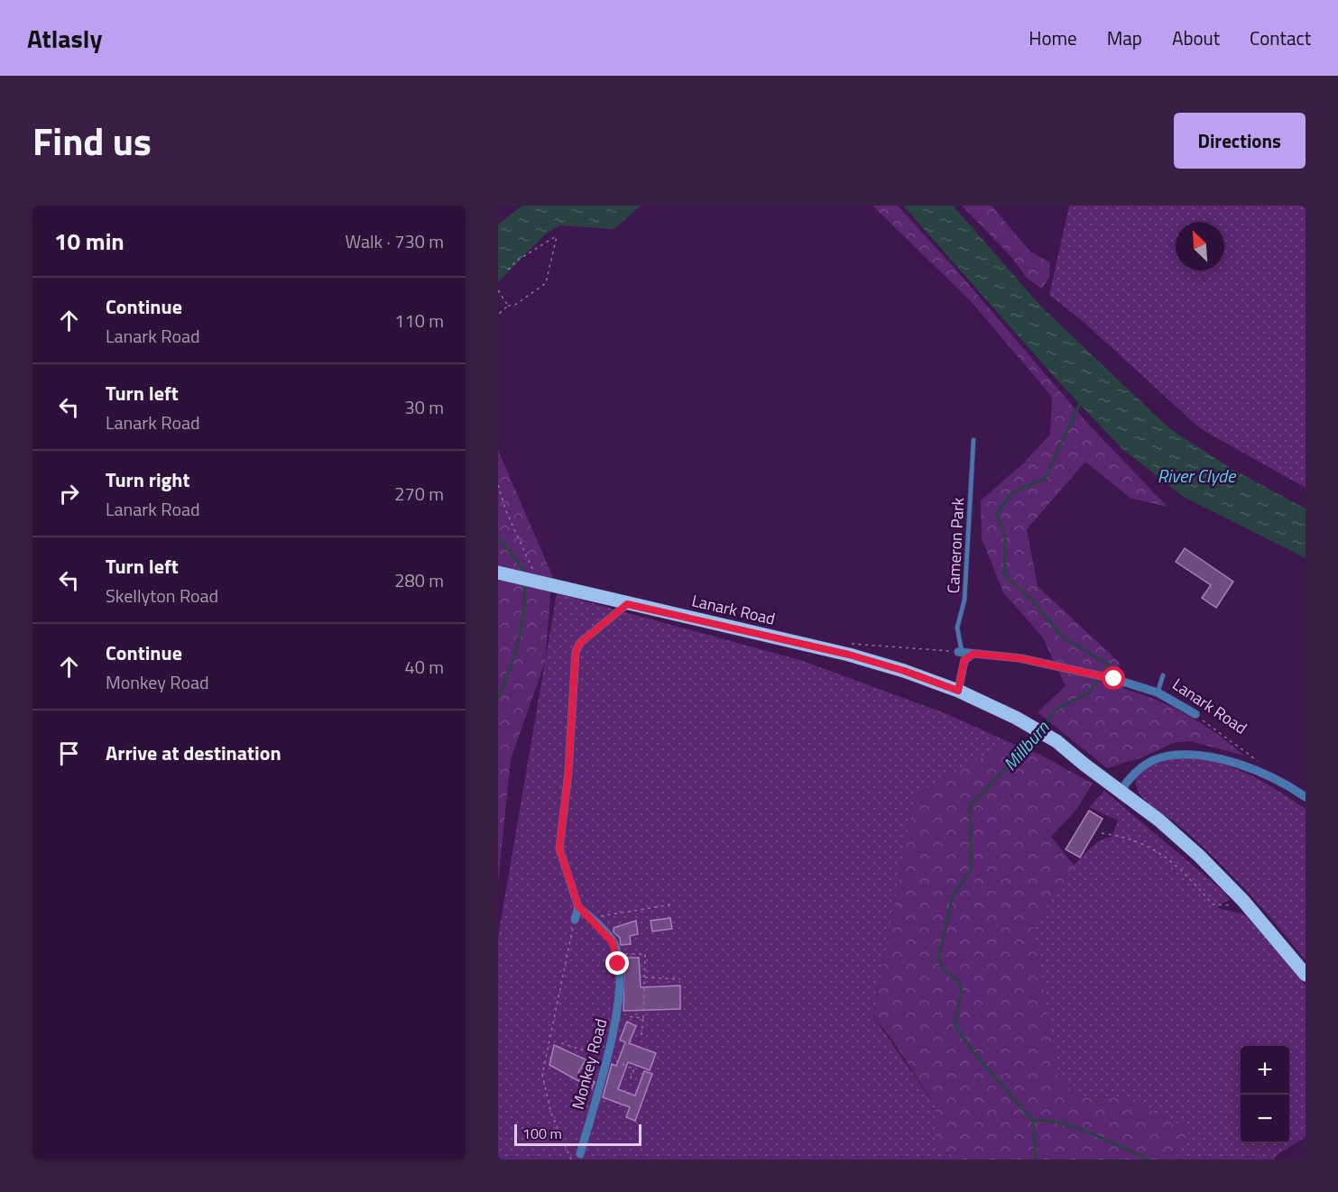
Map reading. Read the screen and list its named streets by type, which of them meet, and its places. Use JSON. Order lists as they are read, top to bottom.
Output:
{
  "streets": {
    "main road": ["Lanark Road"],
    "street": ["Monkey Road"],
    "lane": ["Cameron Park"]
  },
  "crossings": [
    ["Cameron Park", "Lanark Road"]
  ],
  "water": ["River Clyde", "Millburn"],
  "scale_bar": "100 m",
  "north": "top left",
  "page": {
    "header": "Atlasly",
    "nav": [
      "Home",
      "Map",
      "About",
      "Contact"
    ],
    "title": "Find us",
    "buttons": "Directions",
    "heading": ["10 min", "Walk · 730 m"],
    "list": [
      ["Continue", "Lanark Road", "110 m"],
      ["Turn left", "Lanark Road", "30 m"],
      ["Turn right", "Lanark Road", "270 m"],
      ["Turn left", "Skellyton Road", "280 m"],
      ["Continue", "Monkey Road", "40 m"],
      "Arrive at destination"
    ],
    "map_buttons": ["+", "−"],
    "scale": "100 m"
  }
}
